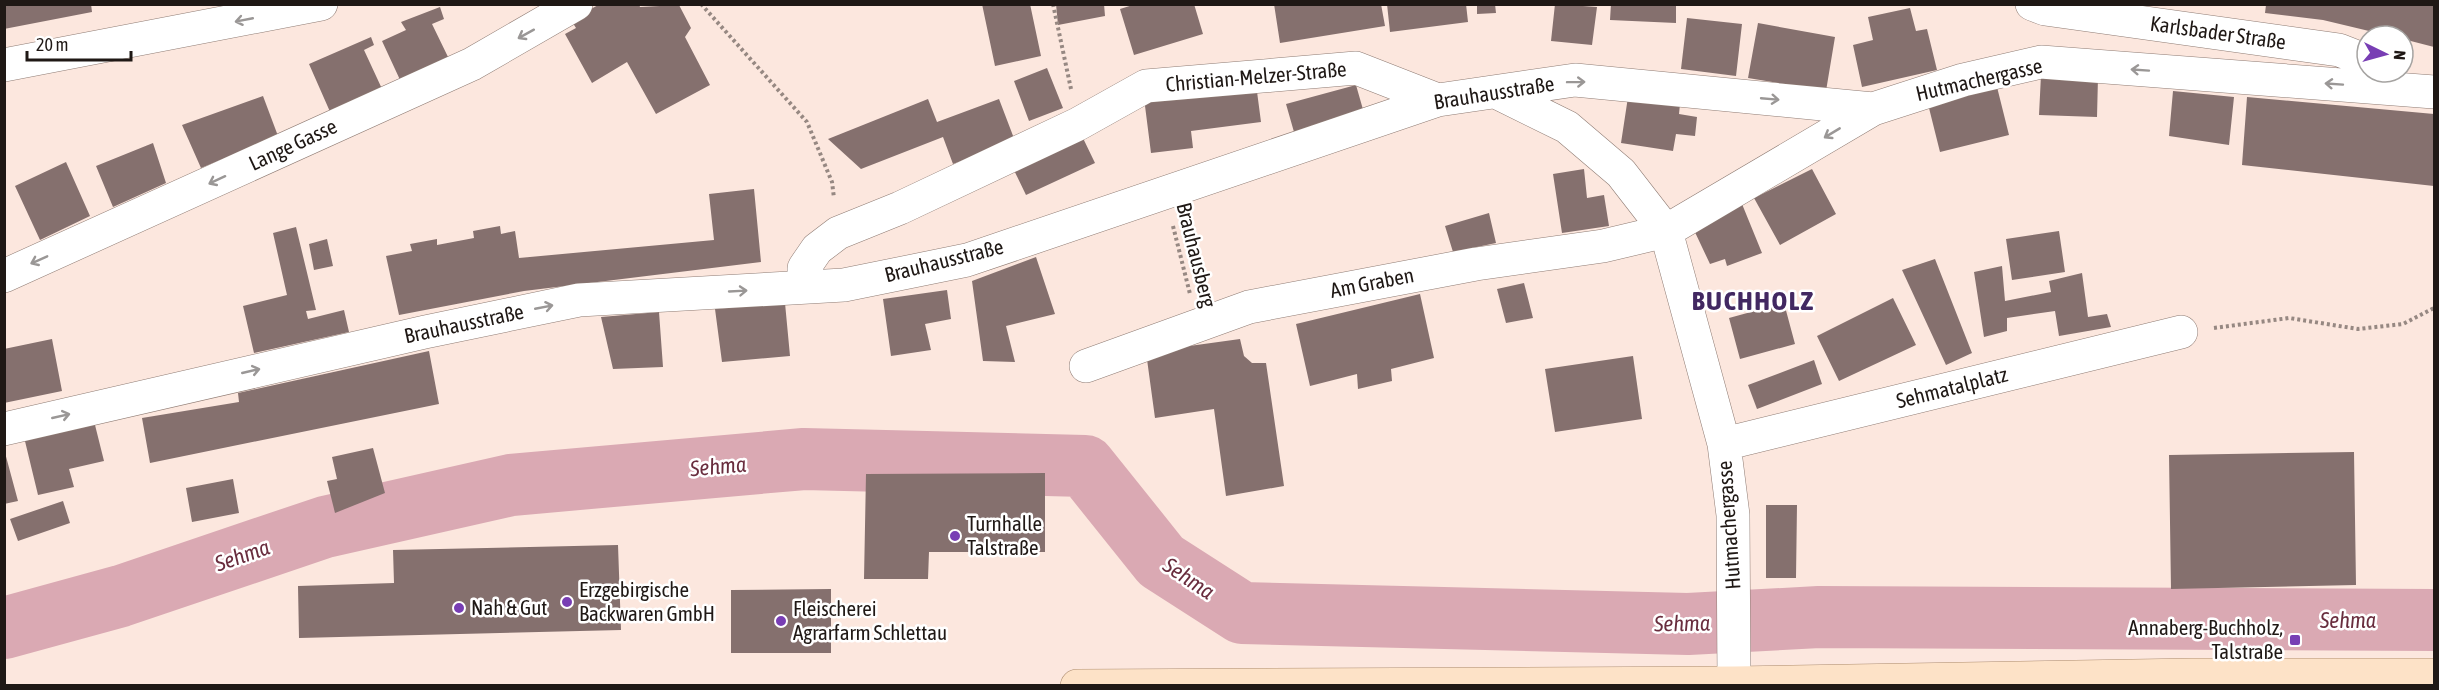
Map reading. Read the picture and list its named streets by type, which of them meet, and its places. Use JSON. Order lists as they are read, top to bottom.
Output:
{
  "streets": {
    "street": [
      "Karlsbader Straße",
      "Christian-Melzer-Straße",
      "Hutmachergasse",
      "Brauhausstraße",
      "Lange Gasse",
      "Am Graben",
      "Sehmatalplatz"
    ],
    "path": ["Brauhausberg"]
  },
  "crossings": [
    ["Christian-Melzer-Straße", "Brauhausstraße"],
    ["Hutmachergasse", "Brauhausstraße"],
    ["Hutmachergasse", "Am Graben"],
    ["Hutmachergasse", "Sehmatalplatz"],
    ["Brauhausstraße", "Brauhausberg"],
    ["Brauhausberg", "Am Graben"]
  ],
  "one_way": ["Hutmachergasse", "Brauhausstraße"],
  "districts": ["BUCHHOLZ"],
  "water": ["Sehma"],
  "places": {
    "other": [
      "Turnhalle Talstraße",
      "Erzgebirgische Backwaren GmbH",
      "Nah & Gut",
      "Fleischerei Agrarfarm Schlettau"
    ],
    "transit": ["Annaberg-Buchholz, Talstraße"]
  },
  "scale_bar": "20 m",
  "north": "right"
}
